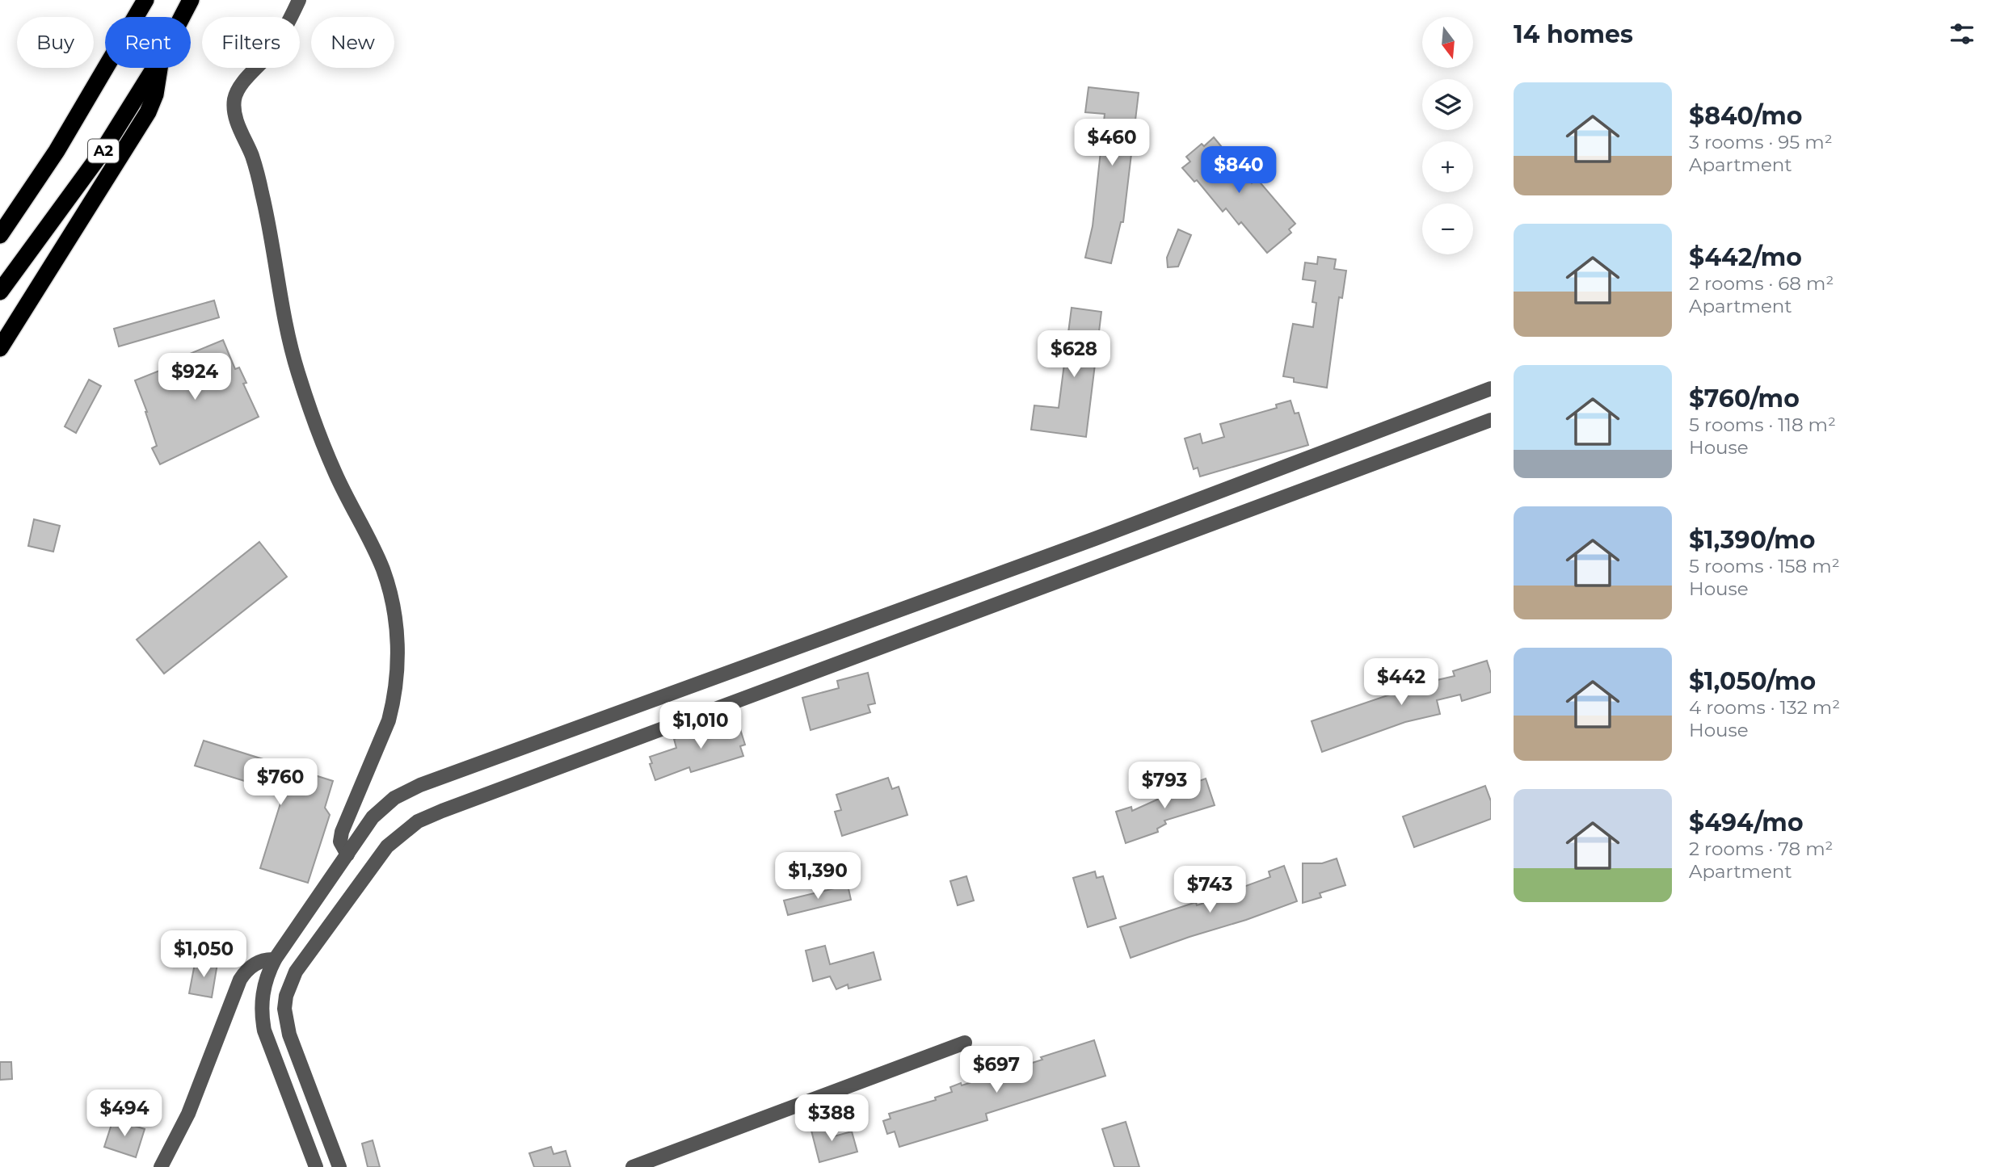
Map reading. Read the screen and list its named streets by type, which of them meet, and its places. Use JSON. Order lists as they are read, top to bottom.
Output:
{
  "streets": {
    "highway": ["A2"]
  },
  "north": "bottom",
  "page": {
    "heading": "14 homes",
    "map_buttons": ["+", "−"],
    "chip": [
      "Buy",
      "Rent",
      "Filters",
      "New"
    ],
    "list": [
      {
        "name": "$840/mo",
        "note": "3 rooms · 95 m² · Apartment"
      },
      {
        "name": "$442/mo",
        "note": "2 rooms · 68 m² · Apartment"
      },
      {
        "name": "$760/mo",
        "note": "5 rooms · 118 m² · House"
      },
      {
        "name": "$1,390/mo",
        "note": "5 rooms · 158 m² · House"
      },
      {
        "name": "$1,050/mo",
        "note": "4 rooms · 132 m² · House"
      },
      {
        "name": "$494/mo",
        "note": "2 rooms · 78 m² · Apartment"
      }
    ],
    "price": [
      "$460",
      "$840",
      "$628",
      "$924",
      "$442",
      "$1,010",
      "$760",
      "$793",
      "$1,390",
      "$743",
      "$1,050",
      "$697",
      "$494",
      "$388"
    ]
  }
}
